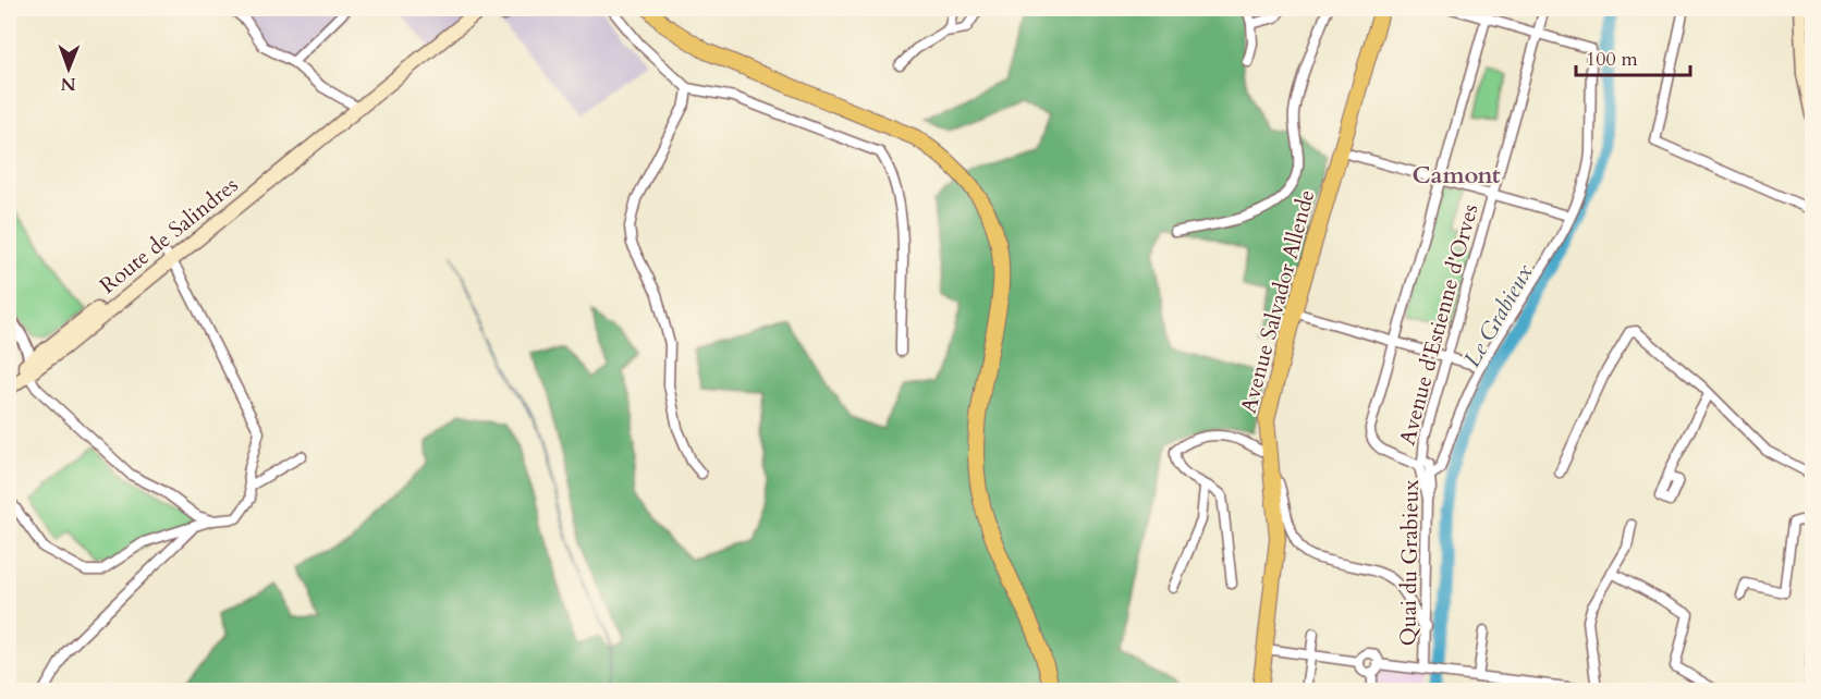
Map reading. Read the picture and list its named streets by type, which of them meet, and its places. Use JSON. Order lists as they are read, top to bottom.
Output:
{
  "streets": {
    "main road": ["Route de Salindres", "Avenue Salvador Allende"],
    "street": ["Avenue d'Estienne d'Orves", "Quai du Grabieux"]
  },
  "crossings": [
    ["Avenue d'Estienne d'Orves", "Quai du Grabieux"]
  ],
  "districts": ["Camont"],
  "water": ["Le Grabieux"],
  "scale_bar": "100 m",
  "north": "bottom"
}
